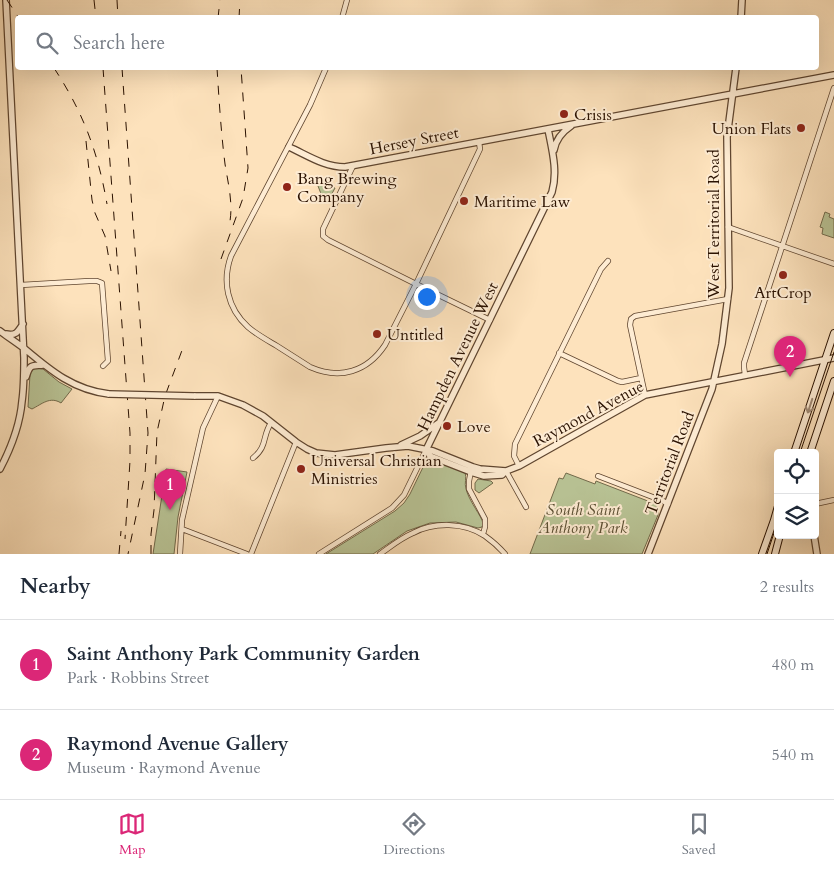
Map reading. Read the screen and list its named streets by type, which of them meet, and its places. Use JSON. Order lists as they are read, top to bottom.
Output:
{
  "streets": {
    "street": [
      "Hersey Street",
      "West Territorial Road",
      "Hampden Avenue West",
      "Raymond Avenue",
      "Territorial Road"
    ]
  },
  "crossings": [
    ["Hersey Street", "West Territorial Road"],
    ["Hersey Street", "Hampden Avenue West"],
    ["West Territorial Road", "Raymond Avenue"],
    ["West Territorial Road", "Territorial Road"],
    ["Hampden Avenue West", "Raymond Avenue"],
    ["Raymond Avenue", "Territorial Road"]
  ],
  "parks": ["South Saint Anthony Park"],
  "places": [
    "Crisis",
    "Union Flats",
    "Bang Brewing Company",
    "Maritime Law",
    "ArtCrop",
    "Untitled",
    "Love",
    "Universal Christian Ministries"
  ],
  "page": {
    "search": "Search here",
    "pins": ["2", "1"],
    "heading": ["Nearby", "2 results"],
    "list": [
      {
        "mark": "1",
        "name": "Saint Anthony Park Community Garden",
        "note": "Park · Robbins Street",
        "value": "480 m"
      },
      {
        "mark": "2",
        "name": "Raymond Avenue Gallery",
        "note": "Museum · Raymond Avenue",
        "value": "540 m"
      }
    ],
    "nav": ["Map", "Directions", "Saved"]
  }
}
